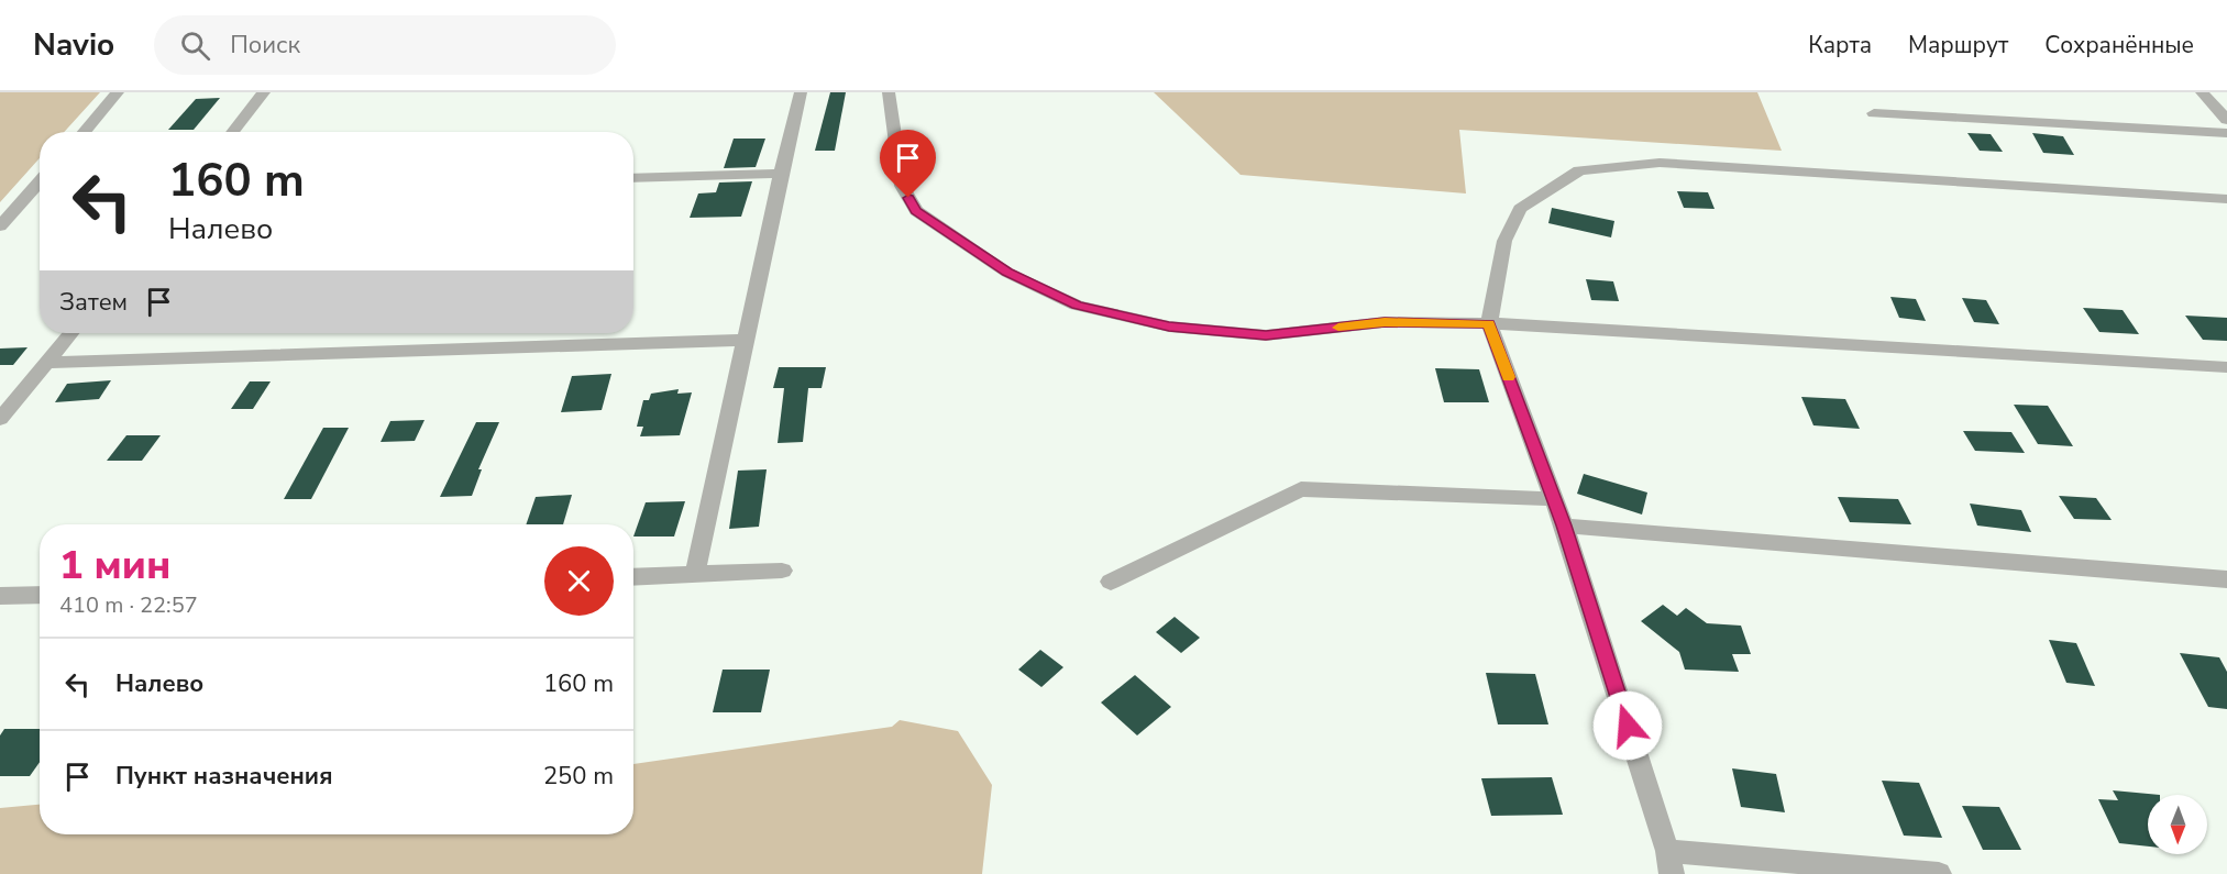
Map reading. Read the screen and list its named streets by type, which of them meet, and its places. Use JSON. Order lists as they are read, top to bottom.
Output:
{
  "north": "bottom",
  "page": {
    "header": "Navio",
    "search": "Поиск",
    "nav": ["Карта", "Маршрут", "Сохранённые"],
    "turn": ["160 m", "Налево"],
    "then": "Затем",
    "heading": ["1 мин", "410 m · 22:57"],
    "list": [
      {
        "name": "Налево",
        "value": "160 m"
      },
      {
        "name": "Пункт назначения",
        "value": "250 m"
      }
    ]
  }
}
